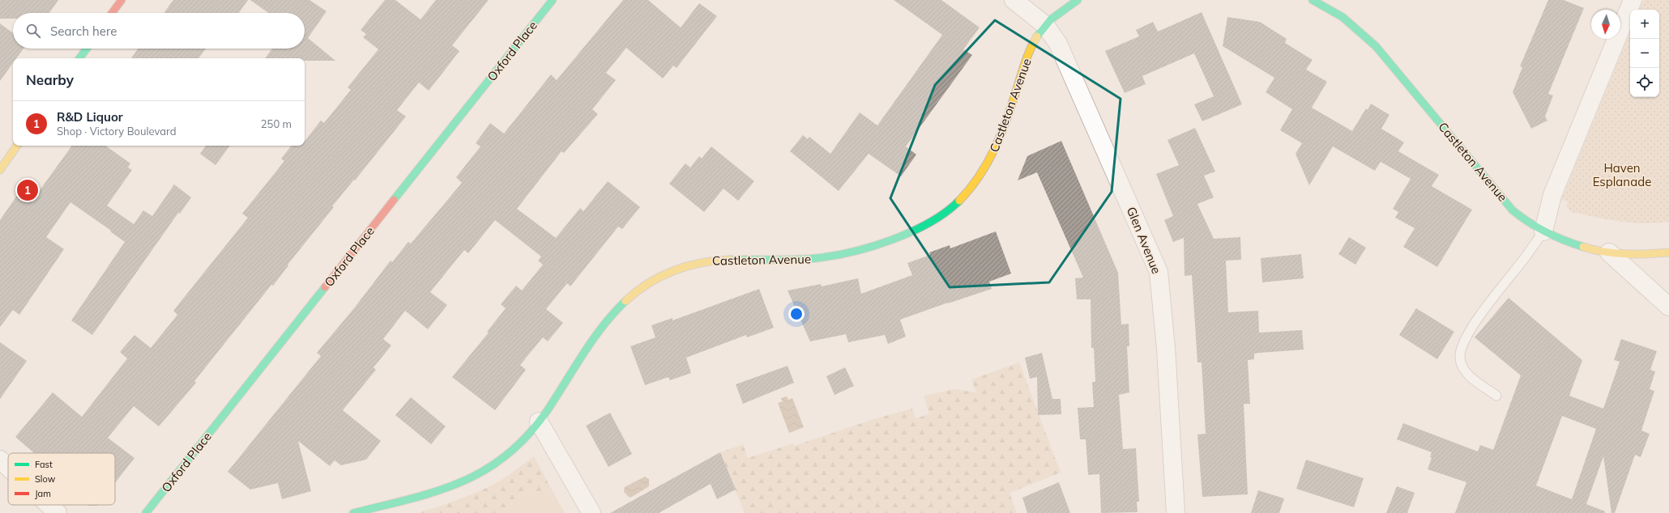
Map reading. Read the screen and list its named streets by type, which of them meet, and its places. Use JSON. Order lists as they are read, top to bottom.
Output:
{
  "streets": {
    "street": ["Oxford Place", "Castleton Avenue", "Glen Avenue"]
  },
  "crossings": [
    ["Castleton Avenue", "Glen Avenue"]
  ],
  "parks": ["Haven Esplanade"],
  "legend": ["Fast", "Slow", "Jam"],
  "north": "bottom",
  "page": {
    "map_buttons": ["+", "−"],
    "search": "Search here",
    "heading": "Nearby",
    "list": [
      {
        "mark": "1",
        "name": "R&D Liquor",
        "note": "Shop · Victory Boulevard",
        "value": "250 m"
      }
    ],
    "pins": "1"
  }
}
